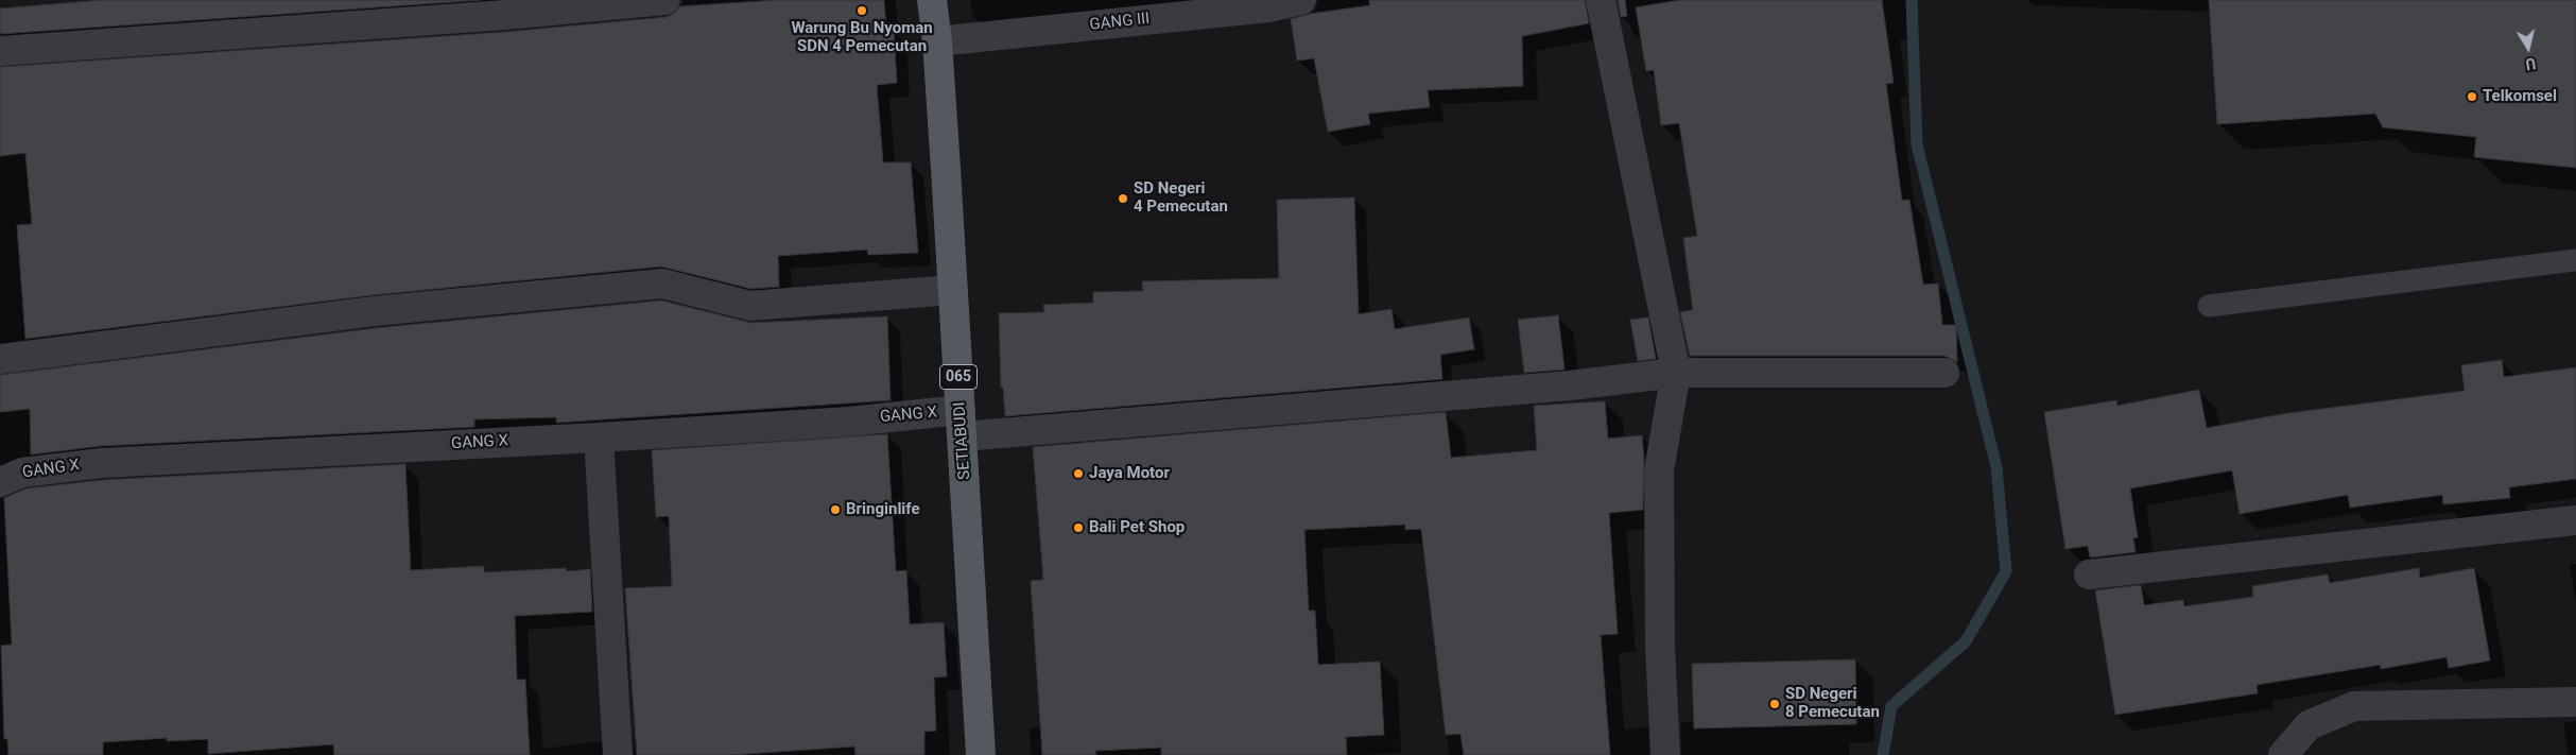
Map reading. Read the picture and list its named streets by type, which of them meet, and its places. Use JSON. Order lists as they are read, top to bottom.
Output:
{
  "streets": {
    "main road": ["065", "SETIABUDI"],
    "street": ["GANG III", "GANG X"]
  },
  "crossings": [
    ["GANG III", "SETIABUDI"],
    ["GANG X", "SETIABUDI"]
  ],
  "places": [
    "Warung Bu Nyoman SDN 4 Pemecutan",
    "Telkomsel",
    "SD Negeri 4 Pemecutan",
    "Jaya Motor",
    "Bringinlife",
    "Bali Pet Shop",
    "SD Negeri 8 Pemecutan"
  ],
  "north": "bottom"
}
